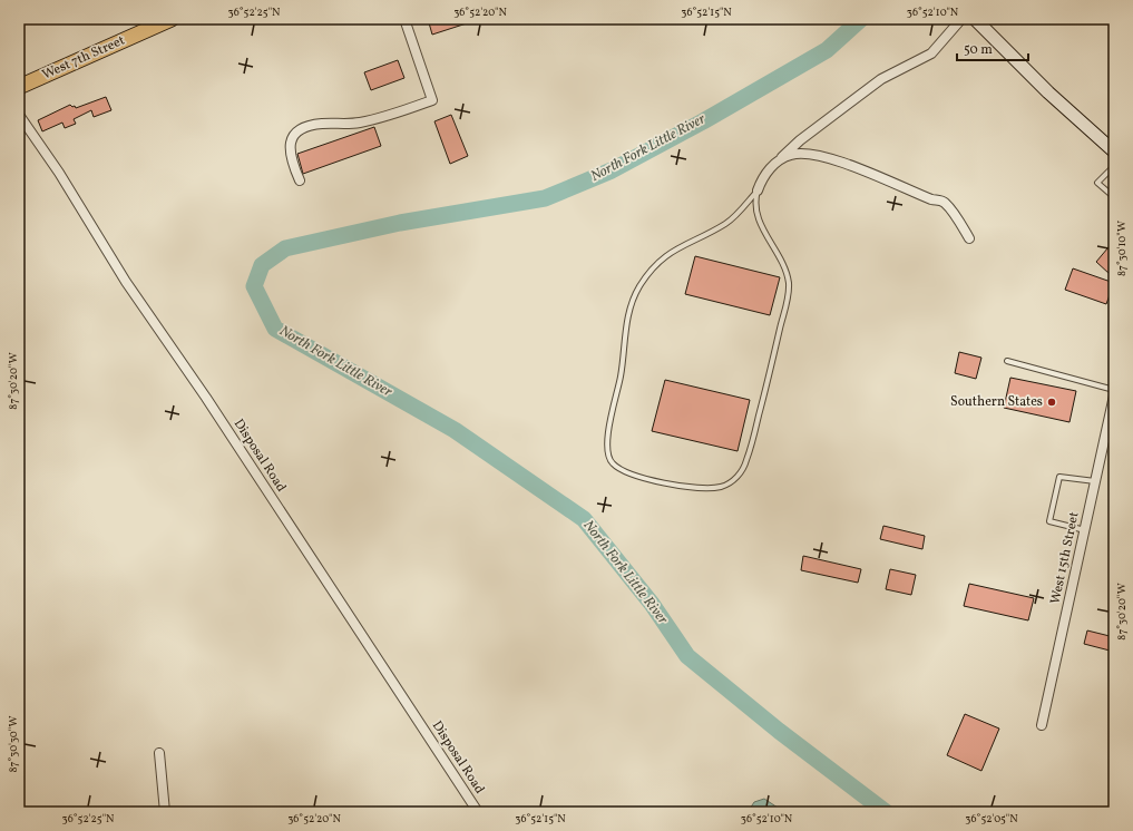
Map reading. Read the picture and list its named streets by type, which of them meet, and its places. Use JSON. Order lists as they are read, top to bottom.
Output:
{
  "streets": {
    "main road": ["West 7th Street"],
    "street": ["Disposal Road", "West 15th Street"]
  },
  "water": ["North Fork Little River"],
  "places": ["Southern States"],
  "scale_bar": "50 m",
  "coordinates": [
    "36°52'25\"N",
    "36°52'20\"N",
    "36°52'15\"N",
    "36°52'10\"N",
    "87°30'10\"W",
    "87°30'20\"W",
    "87°30'30\"W",
    "36°52'05\"N"
  ]
}
